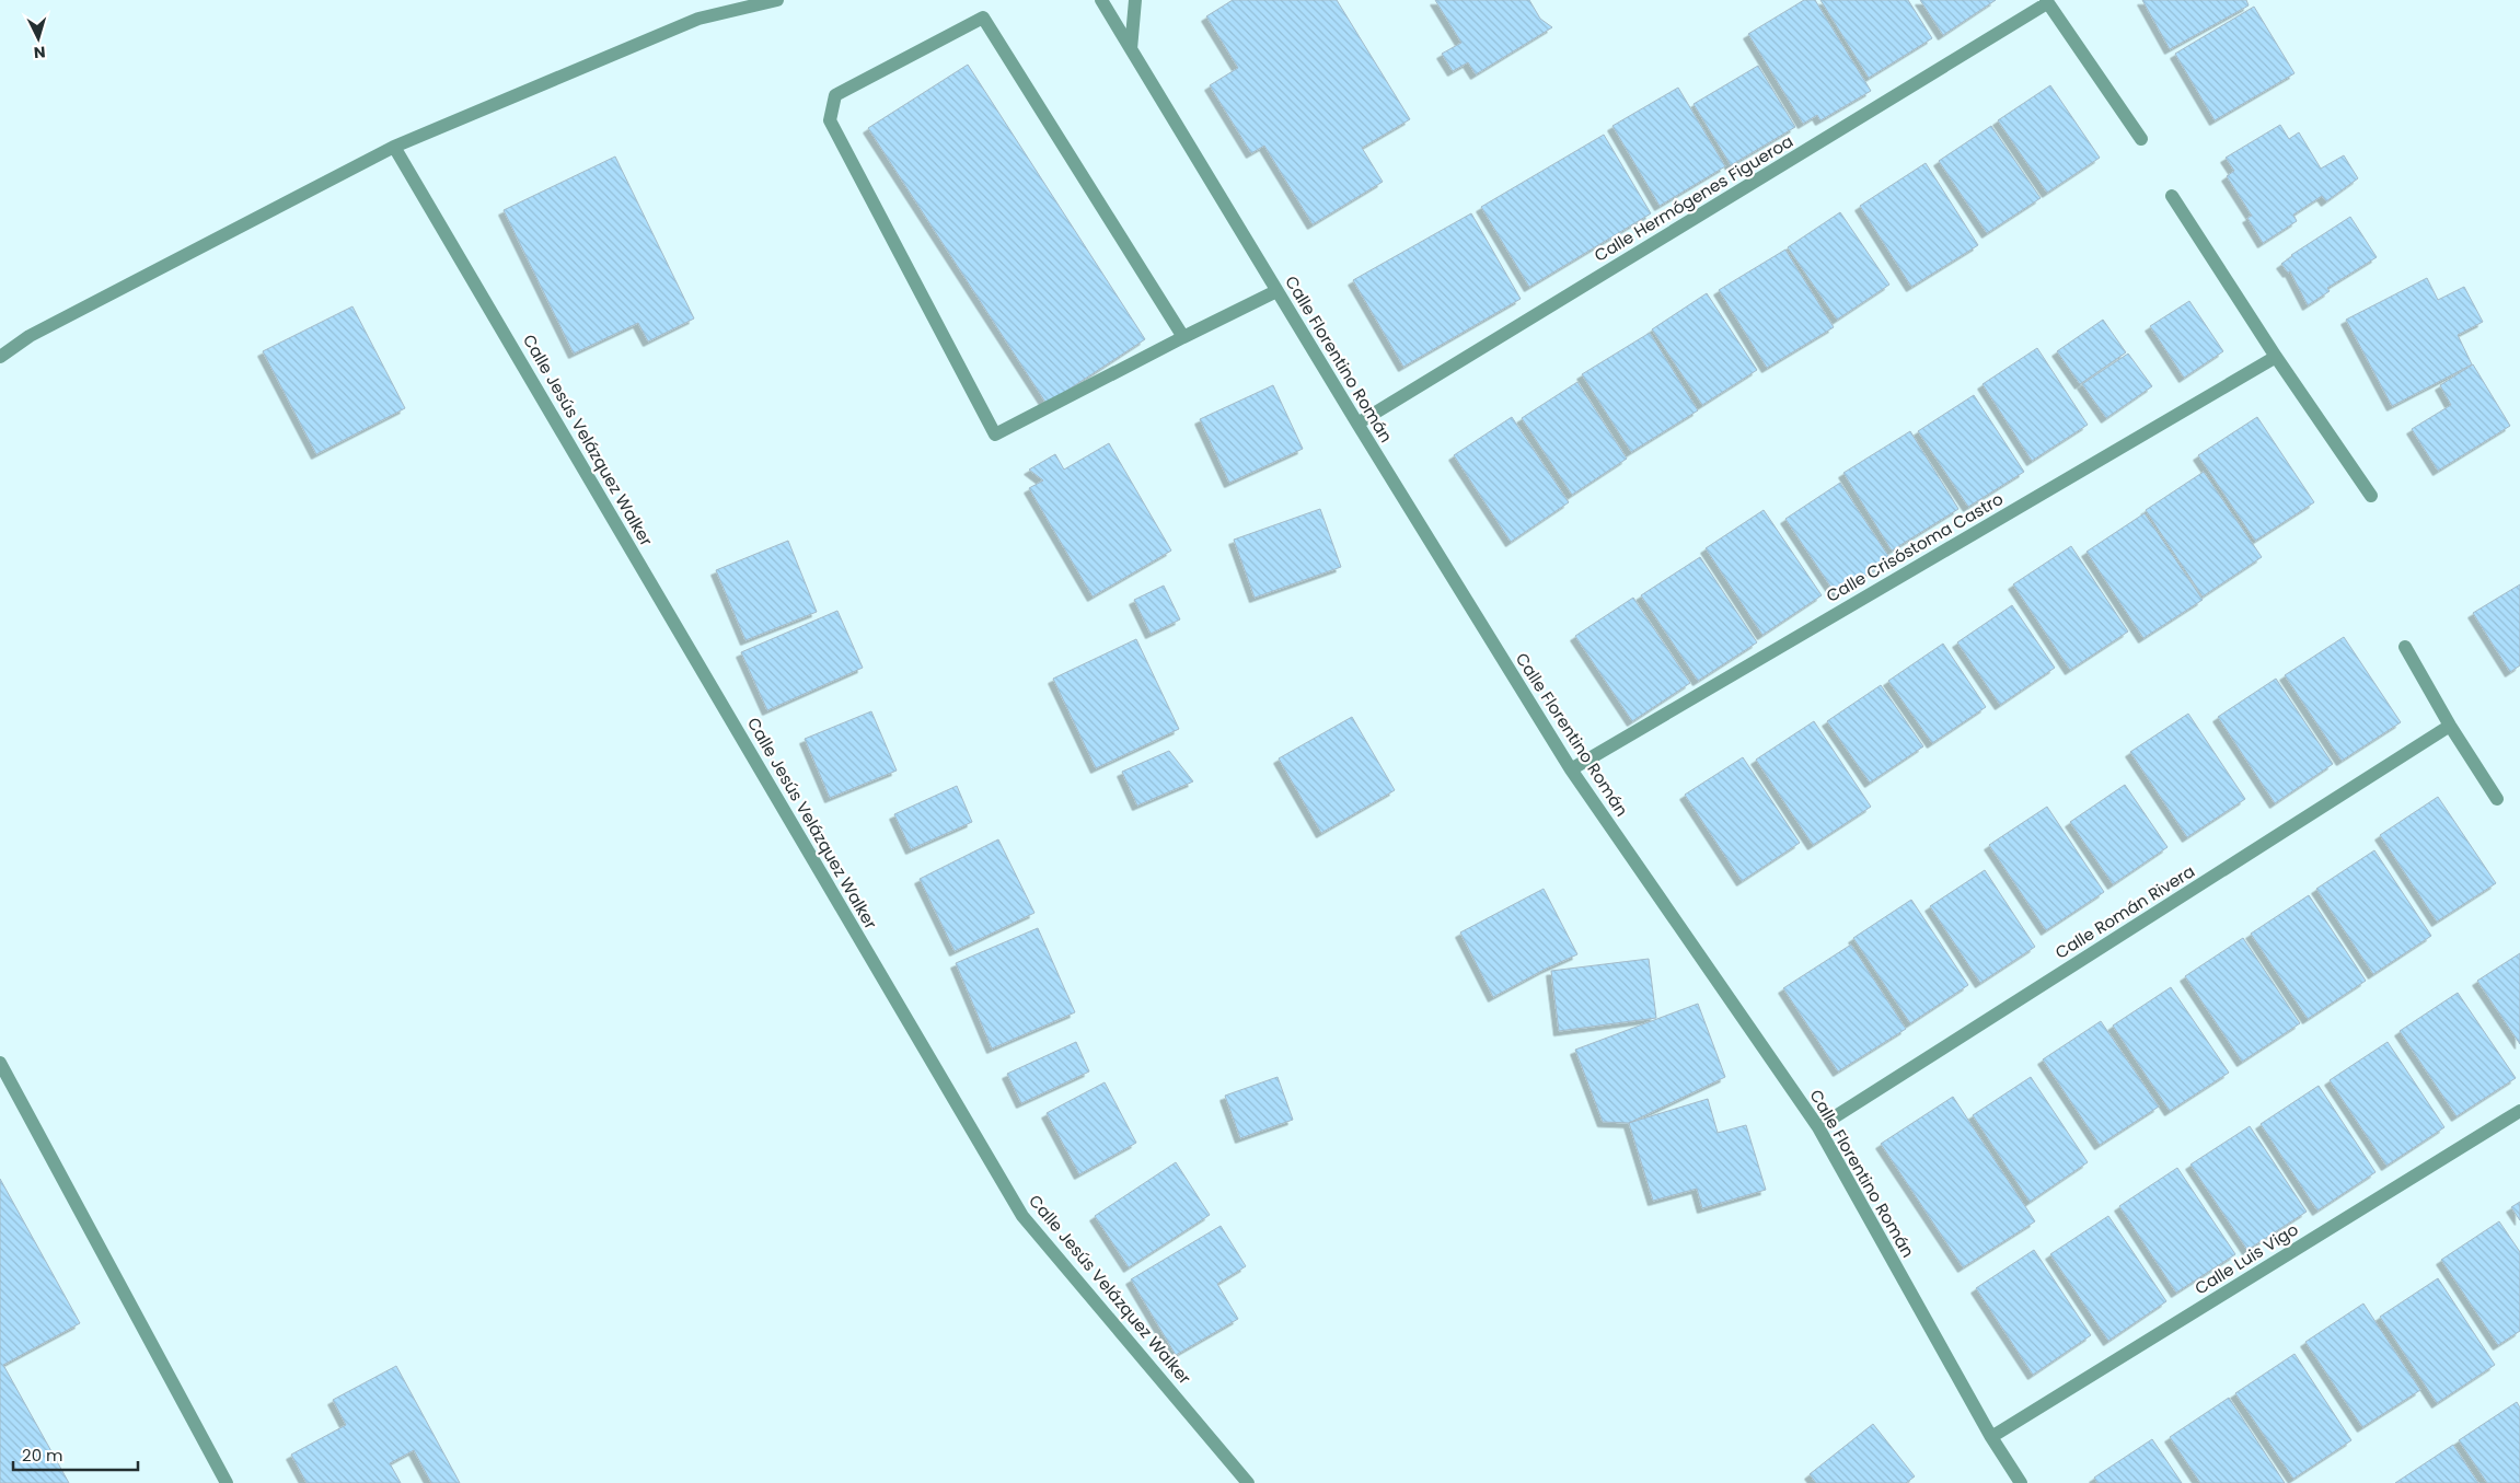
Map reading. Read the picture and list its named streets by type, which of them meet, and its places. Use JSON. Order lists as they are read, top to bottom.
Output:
{
  "streets": {
    "street": [
      "Calle Hermógenes Figueroa",
      "Calle Florentino Román",
      "Calle Jesús Velázquez Walker",
      "Calle Crisóstoma Castro",
      "Calle Román Rivera",
      "Calle Luis Vigo"
    ]
  },
  "crossings": [
    ["Calle Hermógenes Figueroa", "Calle Florentino Román"],
    ["Calle Florentino Román", "Calle Crisóstoma Castro"],
    ["Calle Florentino Román", "Calle Román Rivera"],
    ["Calle Florentino Román", "Calle Luis Vigo"]
  ],
  "scale_bar": "20 m",
  "north": "bottom"
}
